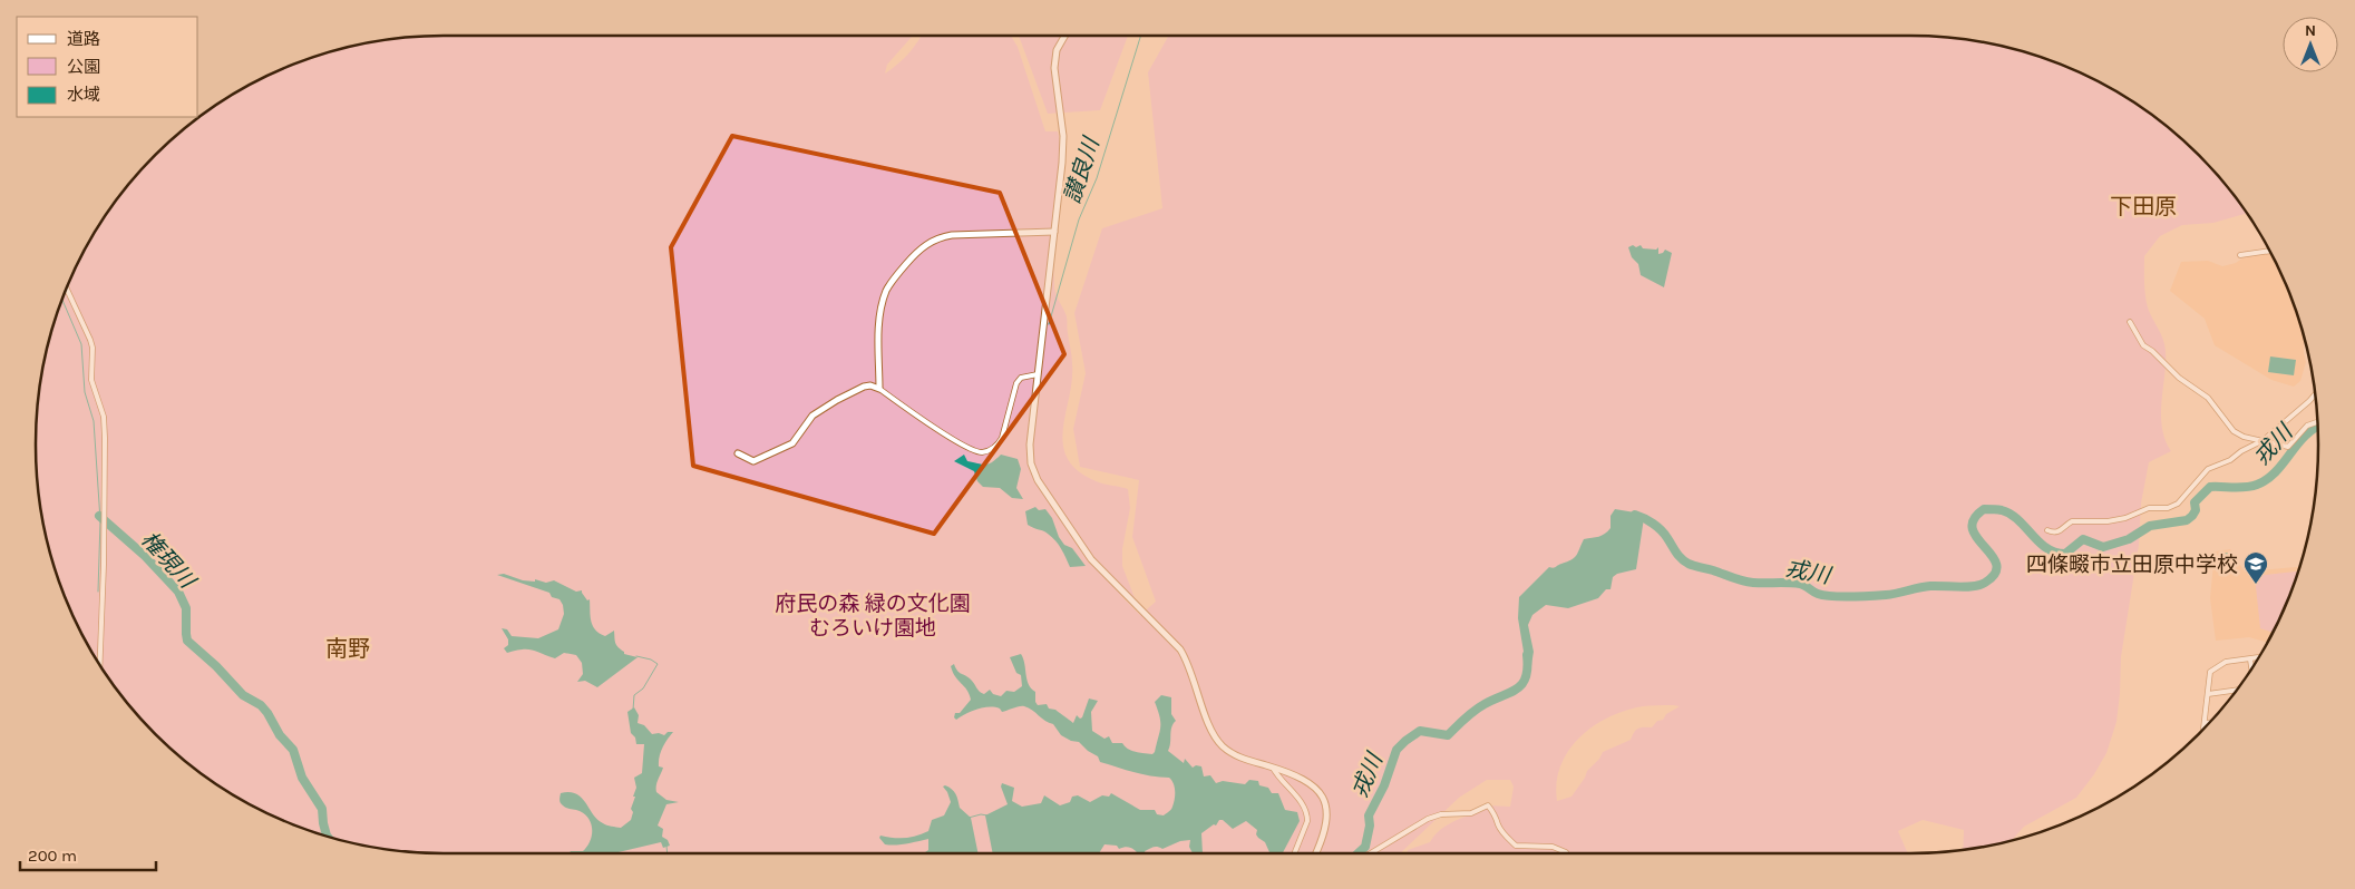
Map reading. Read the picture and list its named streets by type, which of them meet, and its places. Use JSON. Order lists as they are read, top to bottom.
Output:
{
  "districts": ["下田原", "南野"],
  "water": ["讃良川", "戎川", "権現川"],
  "parks": ["府民の森 緑の文化園 むろいけ園地"],
  "places": {
    "school or university": ["四條畷市立田原中学校"]
  },
  "legend": ["道路", "公園", "水域"],
  "scale_bar": "200 m",
  "north": "top"
}
